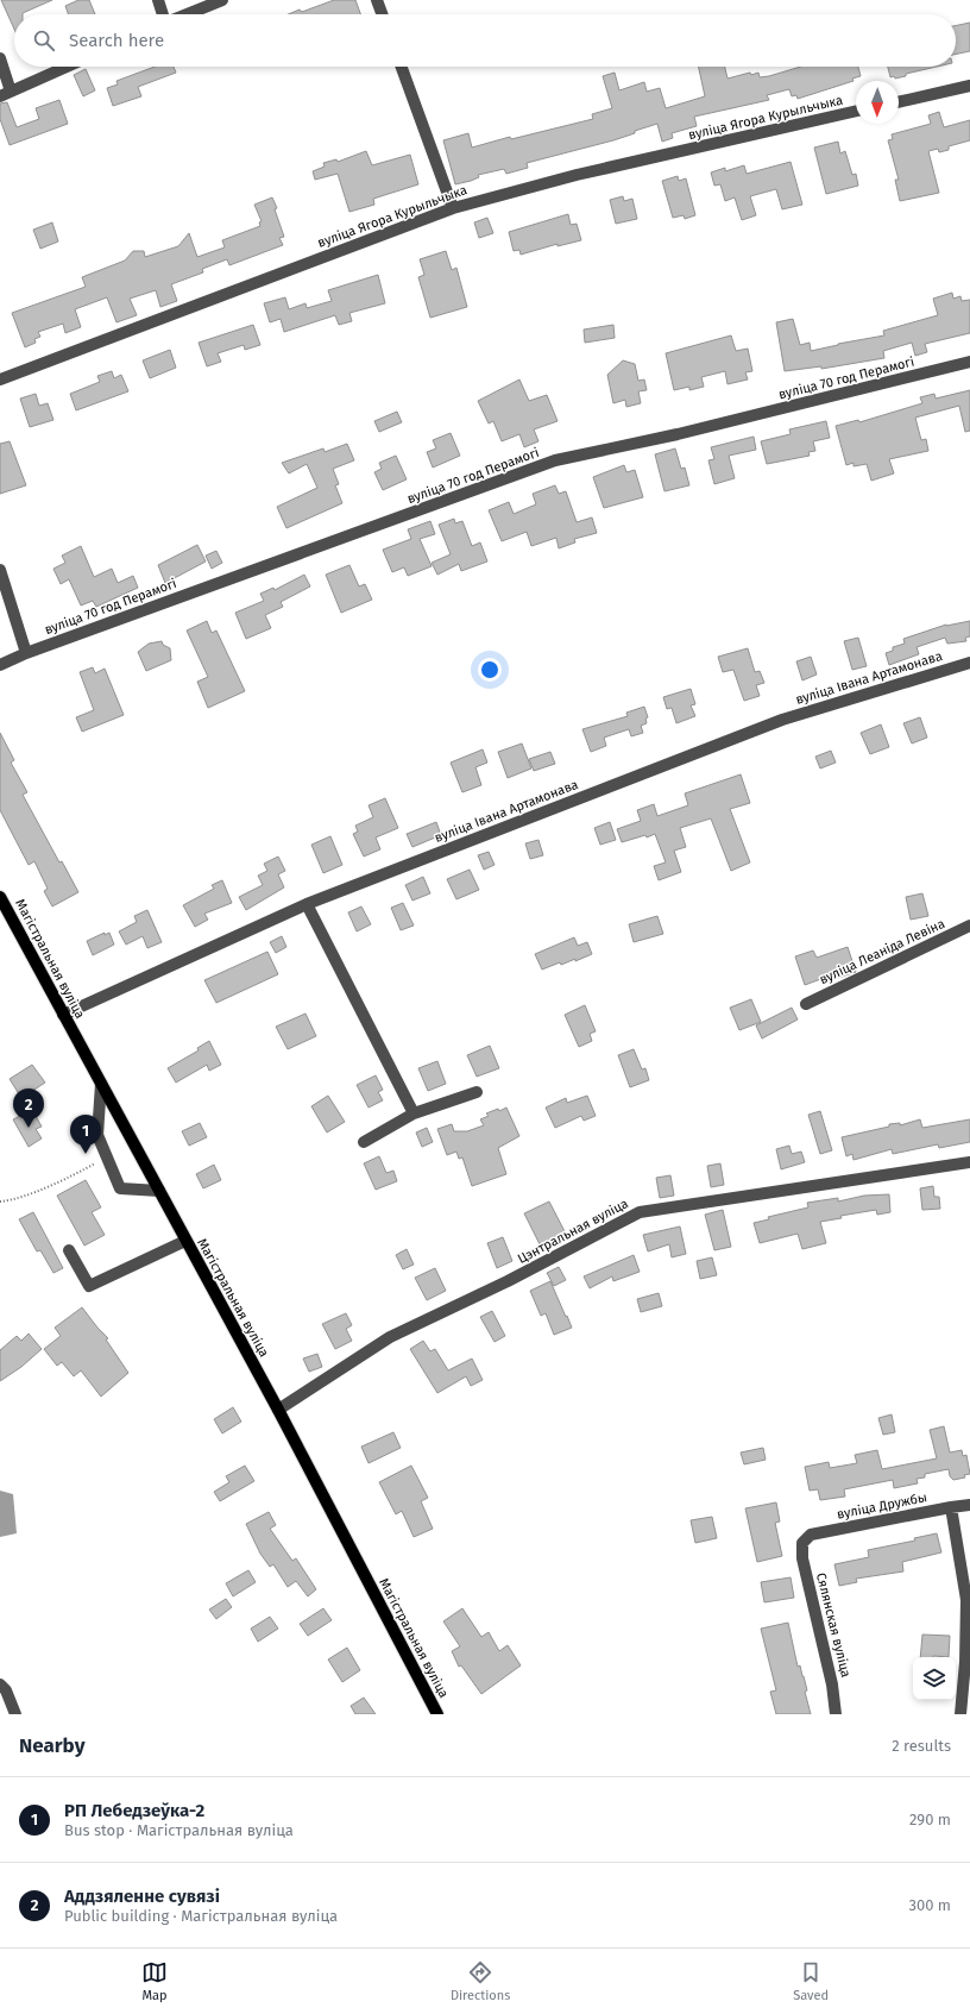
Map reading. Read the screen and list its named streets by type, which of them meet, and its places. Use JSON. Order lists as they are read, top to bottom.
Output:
{
  "streets": {
    "main road": ["Магістральная вуліца"],
    "street": [
      "вуліца Ягора Курыльчыка",
      "вуліца 70 год Перамогі",
      "вуліца Івана Артамонава",
      "вуліца Леаніда Левіна",
      "Цэнтральная вуліца",
      "вуліца Дружбы",
      "Сялянская вуліца"
    ]
  },
  "crossings": [
    ["вуліца Івана Артамонава", "Магістральная вуліца"],
    ["Магістральная вуліца", "Цэнтральная вуліца"],
    ["вуліца Дружбы", "Сялянская вуліца"]
  ],
  "north": "bottom",
  "page": {
    "search": "Search here",
    "pins": ["2", "1"],
    "heading": ["Nearby", "2 results"],
    "list": [
      {
        "mark": "1",
        "name": "РП Лебедзеўка-2",
        "note": "Bus stop · Магістральная вуліца",
        "value": "290 m"
      },
      {
        "mark": "2",
        "name": "Аддзяленне сувязі",
        "note": "Public building · Магістральная вуліца",
        "value": "300 m"
      }
    ],
    "nav": ["Map", "Directions", "Saved"]
  }
}
